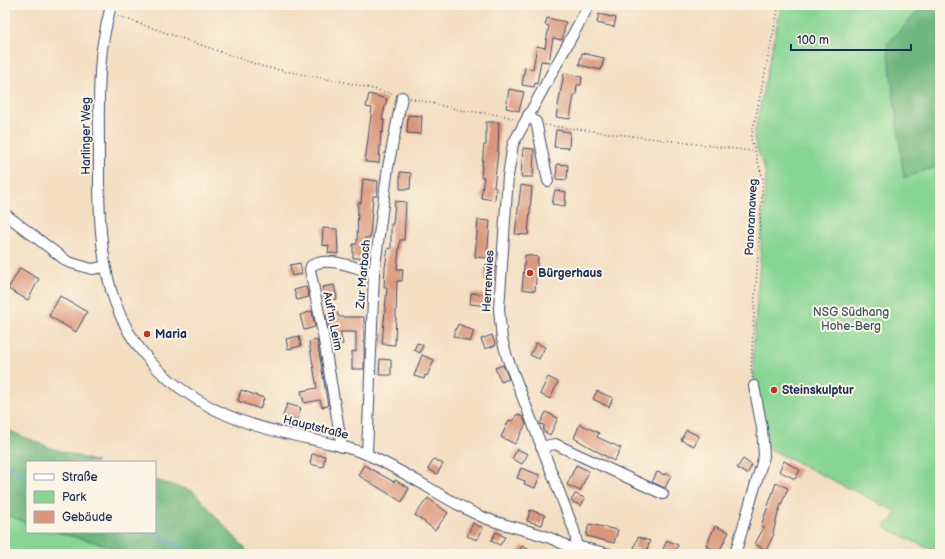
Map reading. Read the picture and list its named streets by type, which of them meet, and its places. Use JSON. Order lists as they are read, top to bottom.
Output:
{
  "streets": {
    "street": [
      "Harlinger Weg",
      "Zur Marbach",
      "Herrenwies",
      "Auf'm Leim",
      "Hauptstraße"
    ],
    "path": ["Panoramaweg"]
  },
  "crossings": [
    ["Harlinger Weg", "Hauptstraße"],
    ["Zur Marbach", "Auf'm Leim"],
    ["Zur Marbach", "Hauptstraße"],
    ["Herrenwies", "Hauptstraße"],
    ["Auf'm Leim", "Hauptstraße"]
  ],
  "parks": ["NSG Südhang Hohe-Berg"],
  "places": ["Bürgerhaus", "Maria", "Steinskulptur"],
  "legend": ["Straße", "Park", "Gebäude"],
  "scale_bar": "100 m"
}
